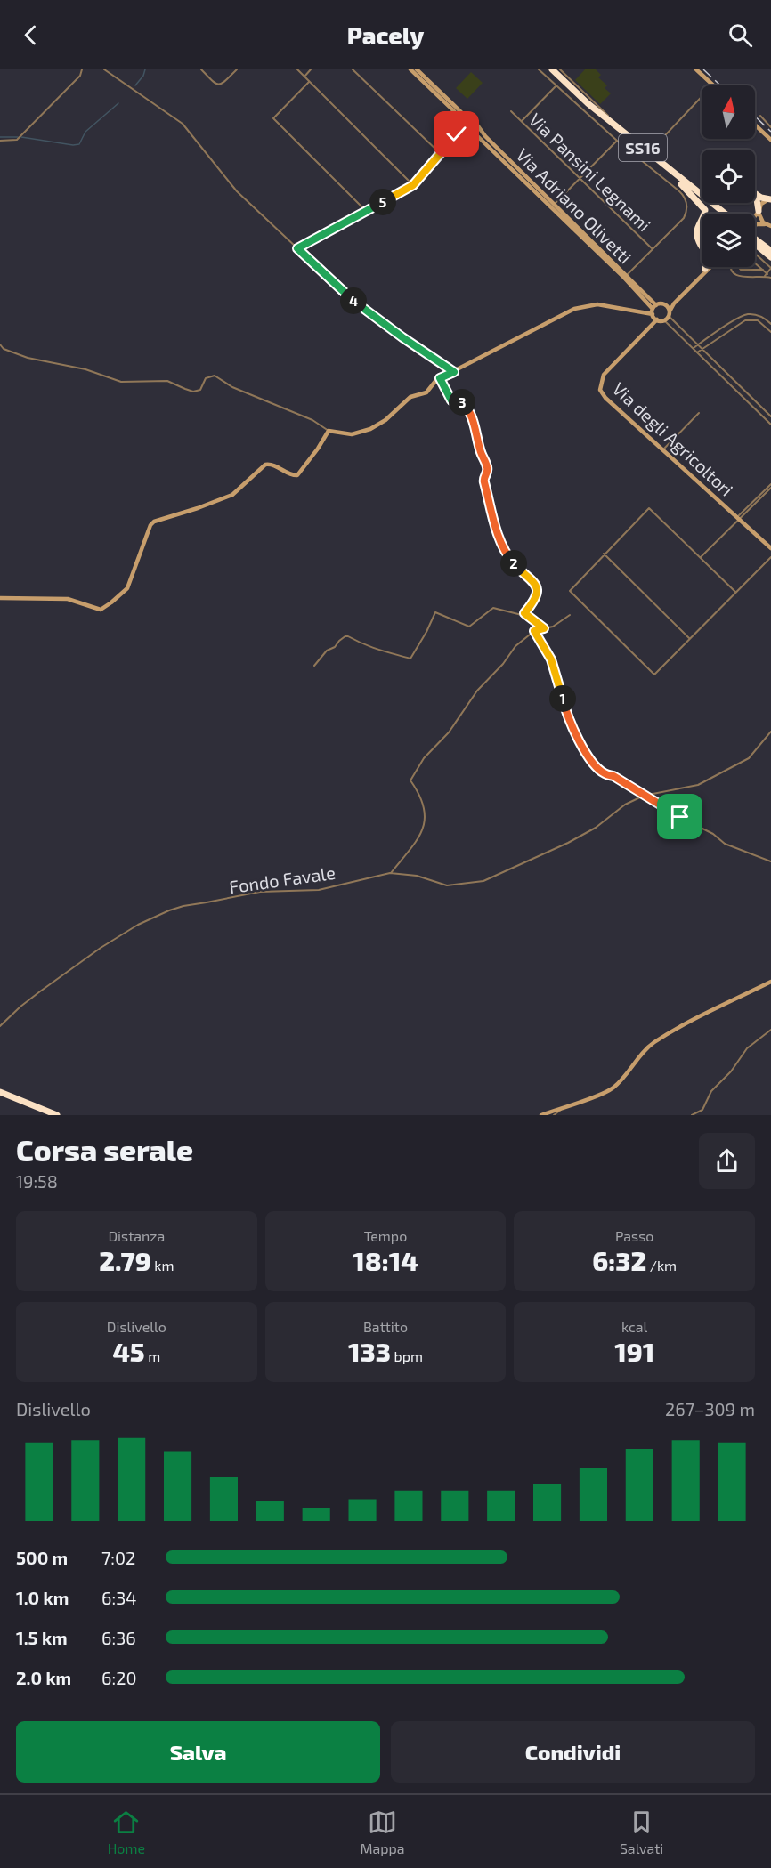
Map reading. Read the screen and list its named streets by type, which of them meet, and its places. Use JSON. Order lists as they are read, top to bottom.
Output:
{
  "streets": {
    "highway": ["SS16"],
    "street": [
      "Via Pansini Legnami",
      "Via Adriano Olivetti",
      "Via degli Agricoltori",
      "Fondo Favale"
    ]
  },
  "crossings": [
    ["Via Adriano Olivetti", "Via degli Agricoltori"]
  ],
  "north": "top",
  "page": {
    "header": "Pacely",
    "pins": [
      "5",
      "4",
      "3",
      "2",
      "1"
    ],
    "heading": ["Corsa serale", "19:58"],
    "stats": [
      ["Distanza", "2.79 km"],
      ["Tempo", "18:14"],
      ["Passo", "6:32 /km"],
      ["Dislivello", "45 m"],
      ["Battito", "133 bpm"],
      ["kcal", "191"]
    ],
    "chart": ["Dislivello", "267–309 m"],
    "list": [
      {
        "name": "500 m",
        "note": "7:02"
      },
      {
        "name": "1.0 km",
        "note": "6:34"
      },
      {
        "name": "1.5 km",
        "note": "6:36"
      },
      {
        "name": "2.0 km",
        "note": "6:20"
      }
    ],
    "buttons": ["Salva", "Condividi"],
    "tabs": ["Home", "Mappa", "Salvati"]
  }
}
